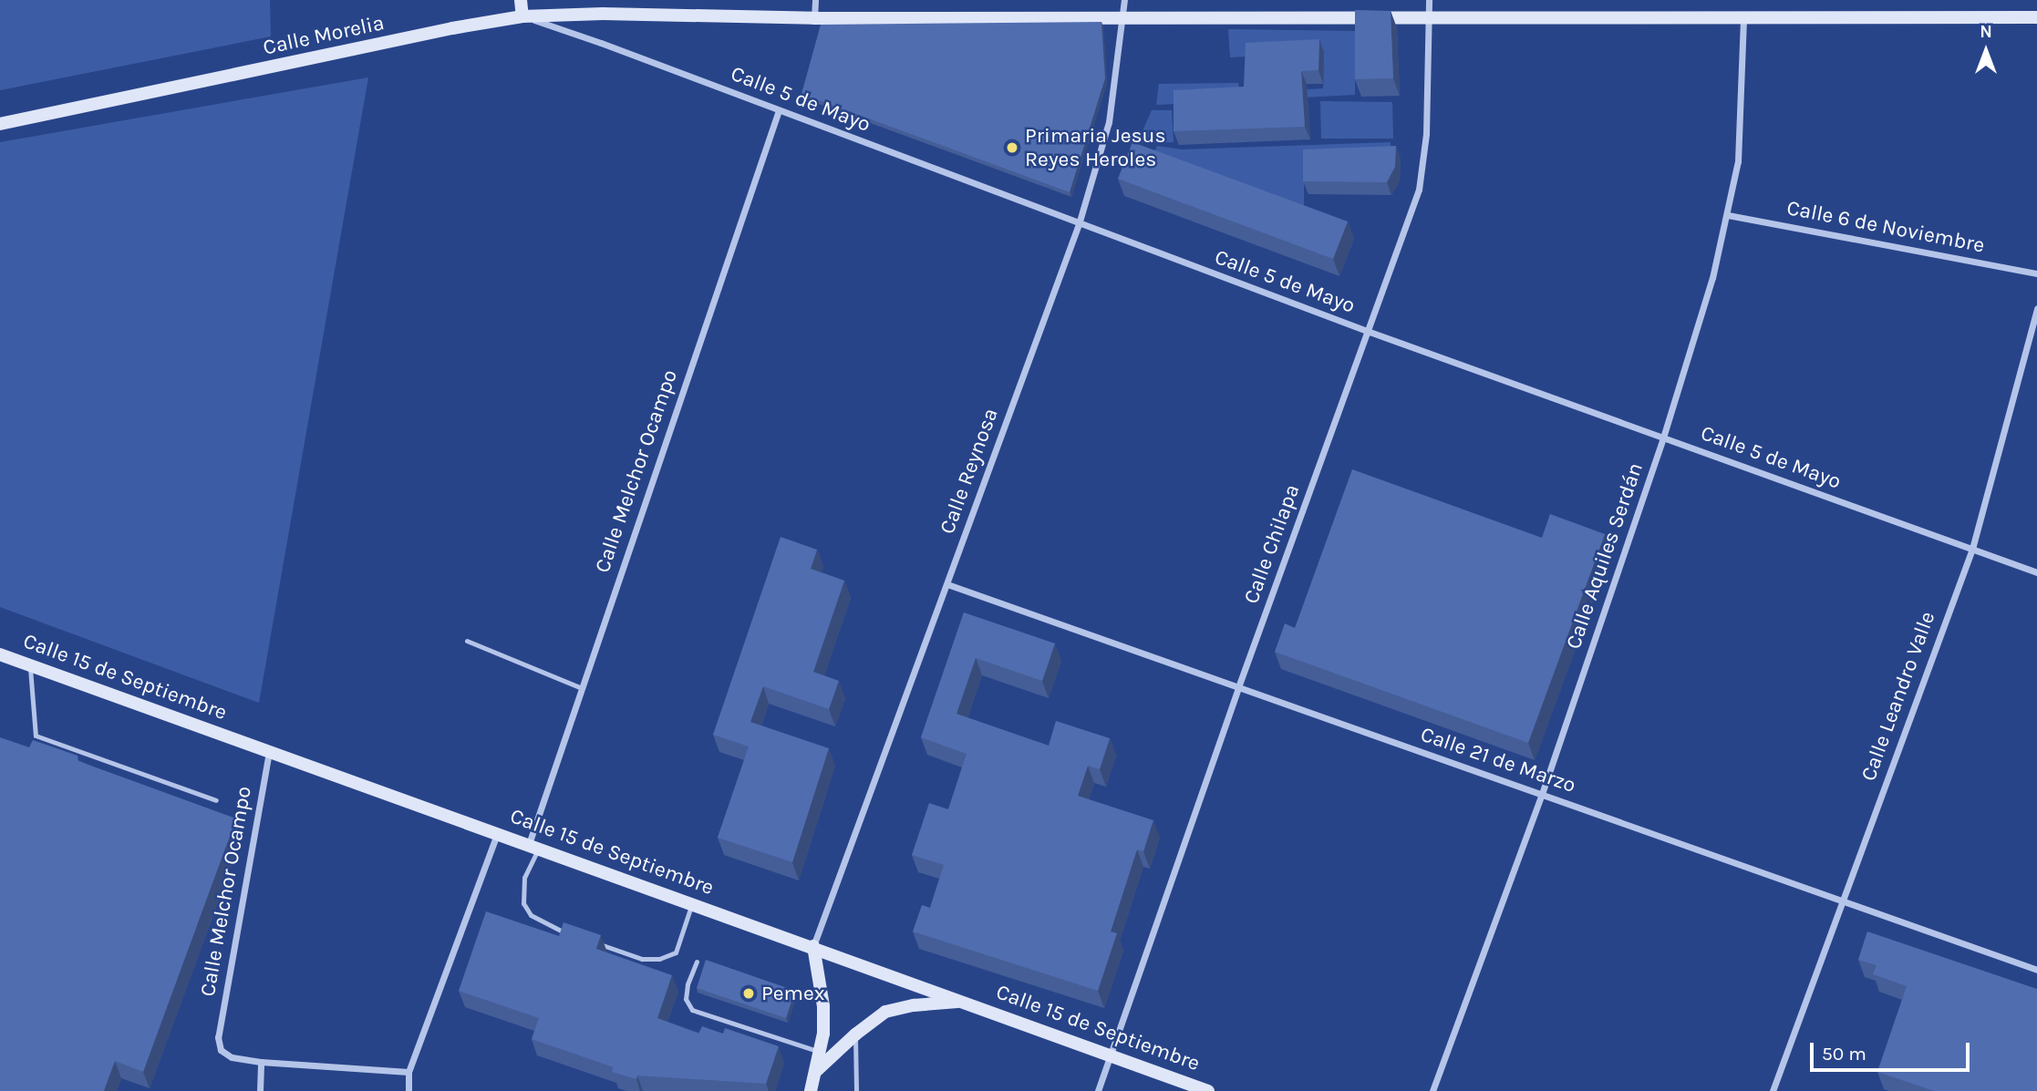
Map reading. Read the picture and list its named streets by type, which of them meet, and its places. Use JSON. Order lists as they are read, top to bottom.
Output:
{
  "streets": {
    "street": [
      "Calle Morelia",
      "Calle 5 de Mayo",
      "Calle 6 de Noviembre",
      "Calle Melchor Ocampo",
      "Calle Reynosa",
      "Calle Chilapa",
      "Calle Aquiles Serdán",
      "Calle 15 de Septiembre",
      "Calle Leandro Valle",
      "Calle 21 de Marzo"
    ]
  },
  "crossings": [
    ["Calle Morelia", "Calle 5 de Mayo"],
    ["Calle Morelia", "Calle Reynosa"],
    ["Calle Morelia", "Calle Chilapa"],
    ["Calle Morelia", "Calle Aquiles Serdán"],
    ["Calle 5 de Mayo", "Calle Melchor Ocampo"],
    ["Calle 5 de Mayo", "Calle Reynosa"],
    ["Calle 5 de Mayo", "Calle Chilapa"],
    ["Calle 5 de Mayo", "Calle Aquiles Serdán"],
    ["Calle 5 de Mayo", "Calle Leandro Valle"],
    ["Calle 6 de Noviembre", "Calle Aquiles Serdán"],
    ["Calle Melchor Ocampo", "Calle 15 de Septiembre"],
    ["Calle Reynosa", "Calle 15 de Septiembre"],
    ["Calle Reynosa", "Calle 21 de Marzo"],
    ["Calle Chilapa", "Calle 15 de Septiembre"],
    ["Calle Chilapa", "Calle 21 de Marzo"],
    ["Calle Aquiles Serdán", "Calle 21 de Marzo"],
    ["Calle Leandro Valle", "Calle 21 de Marzo"]
  ],
  "places": ["Primaria Jesus Reyes Heroles", "Pemex"],
  "scale_bar": "50 m",
  "north": "top"
}
